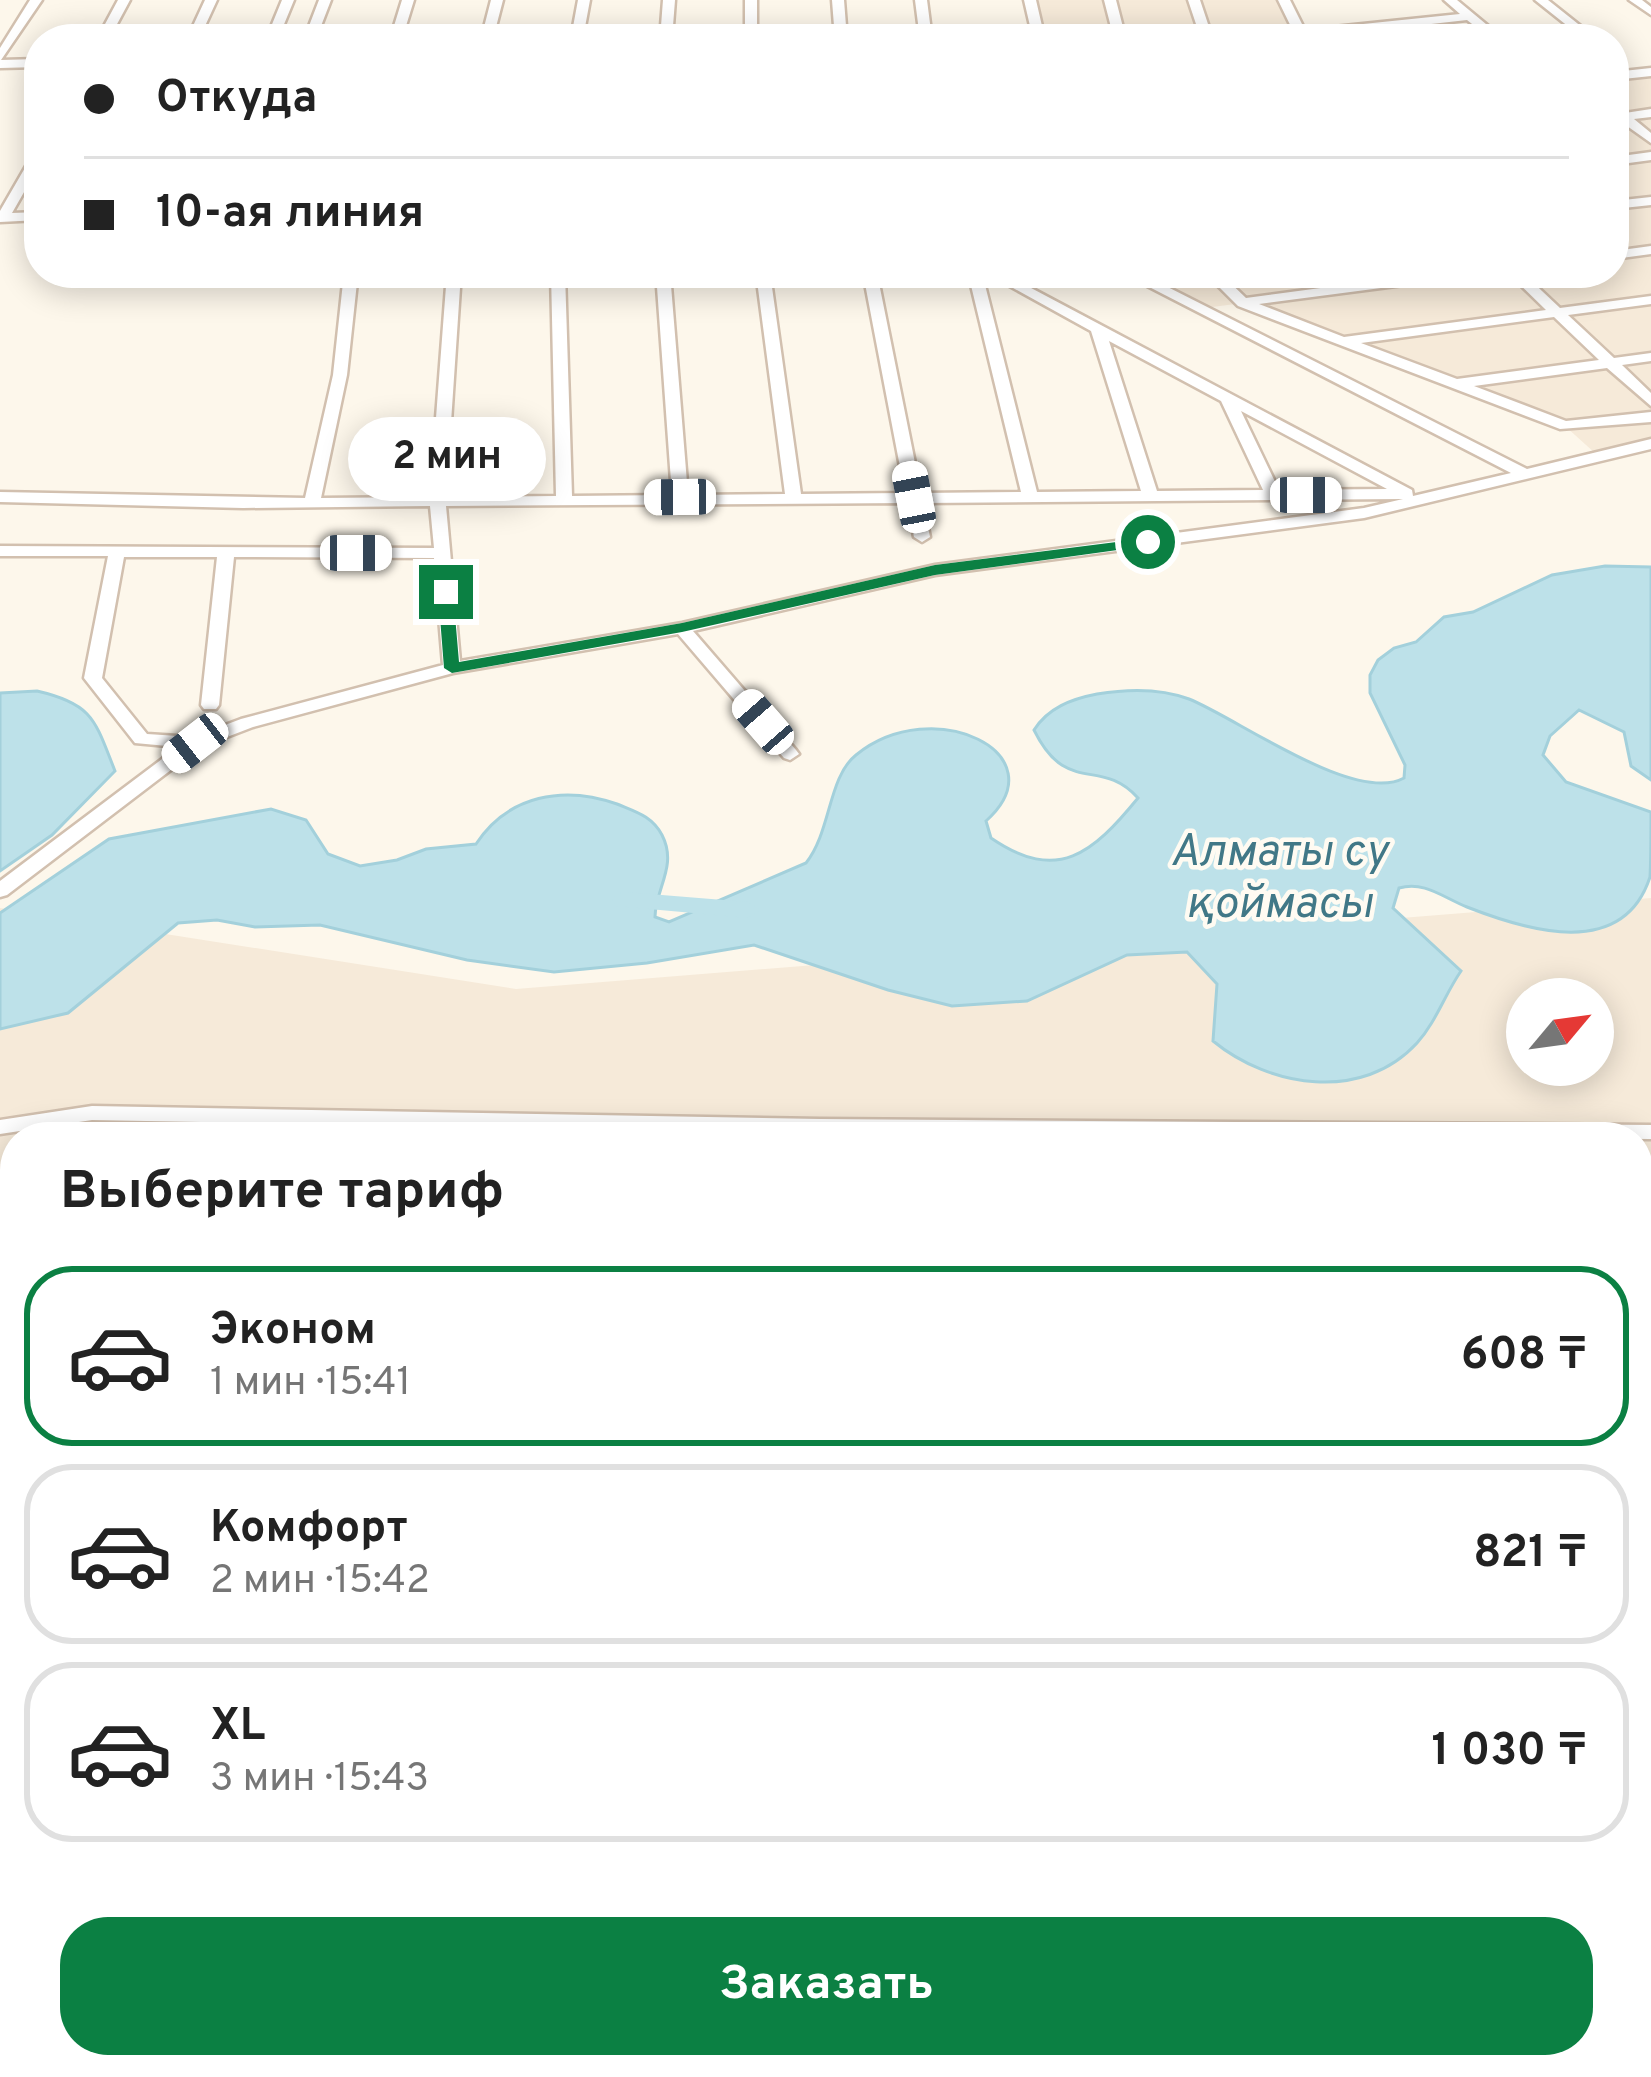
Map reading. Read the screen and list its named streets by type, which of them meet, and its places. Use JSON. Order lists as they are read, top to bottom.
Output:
{
  "water": ["Алматы су қоймасы"],
  "north": "top right",
  "page": {
    "banner": ["Откуда", "10-ая линия"],
    "bubble": "2 мин",
    "heading": "Выберите тариф",
    "list": [
      {
        "name": "Эконом",
        "note": "1 мин · 15:41",
        "value": "608 ₸"
      },
      {
        "name": "Комфорт",
        "note": "2 мин · 15:42",
        "value": "821 ₸"
      },
      {
        "name": "XL",
        "note": "3 мин · 15:43",
        "value": "1 030 ₸"
      }
    ],
    "buttons": "Заказать"
  }
}
